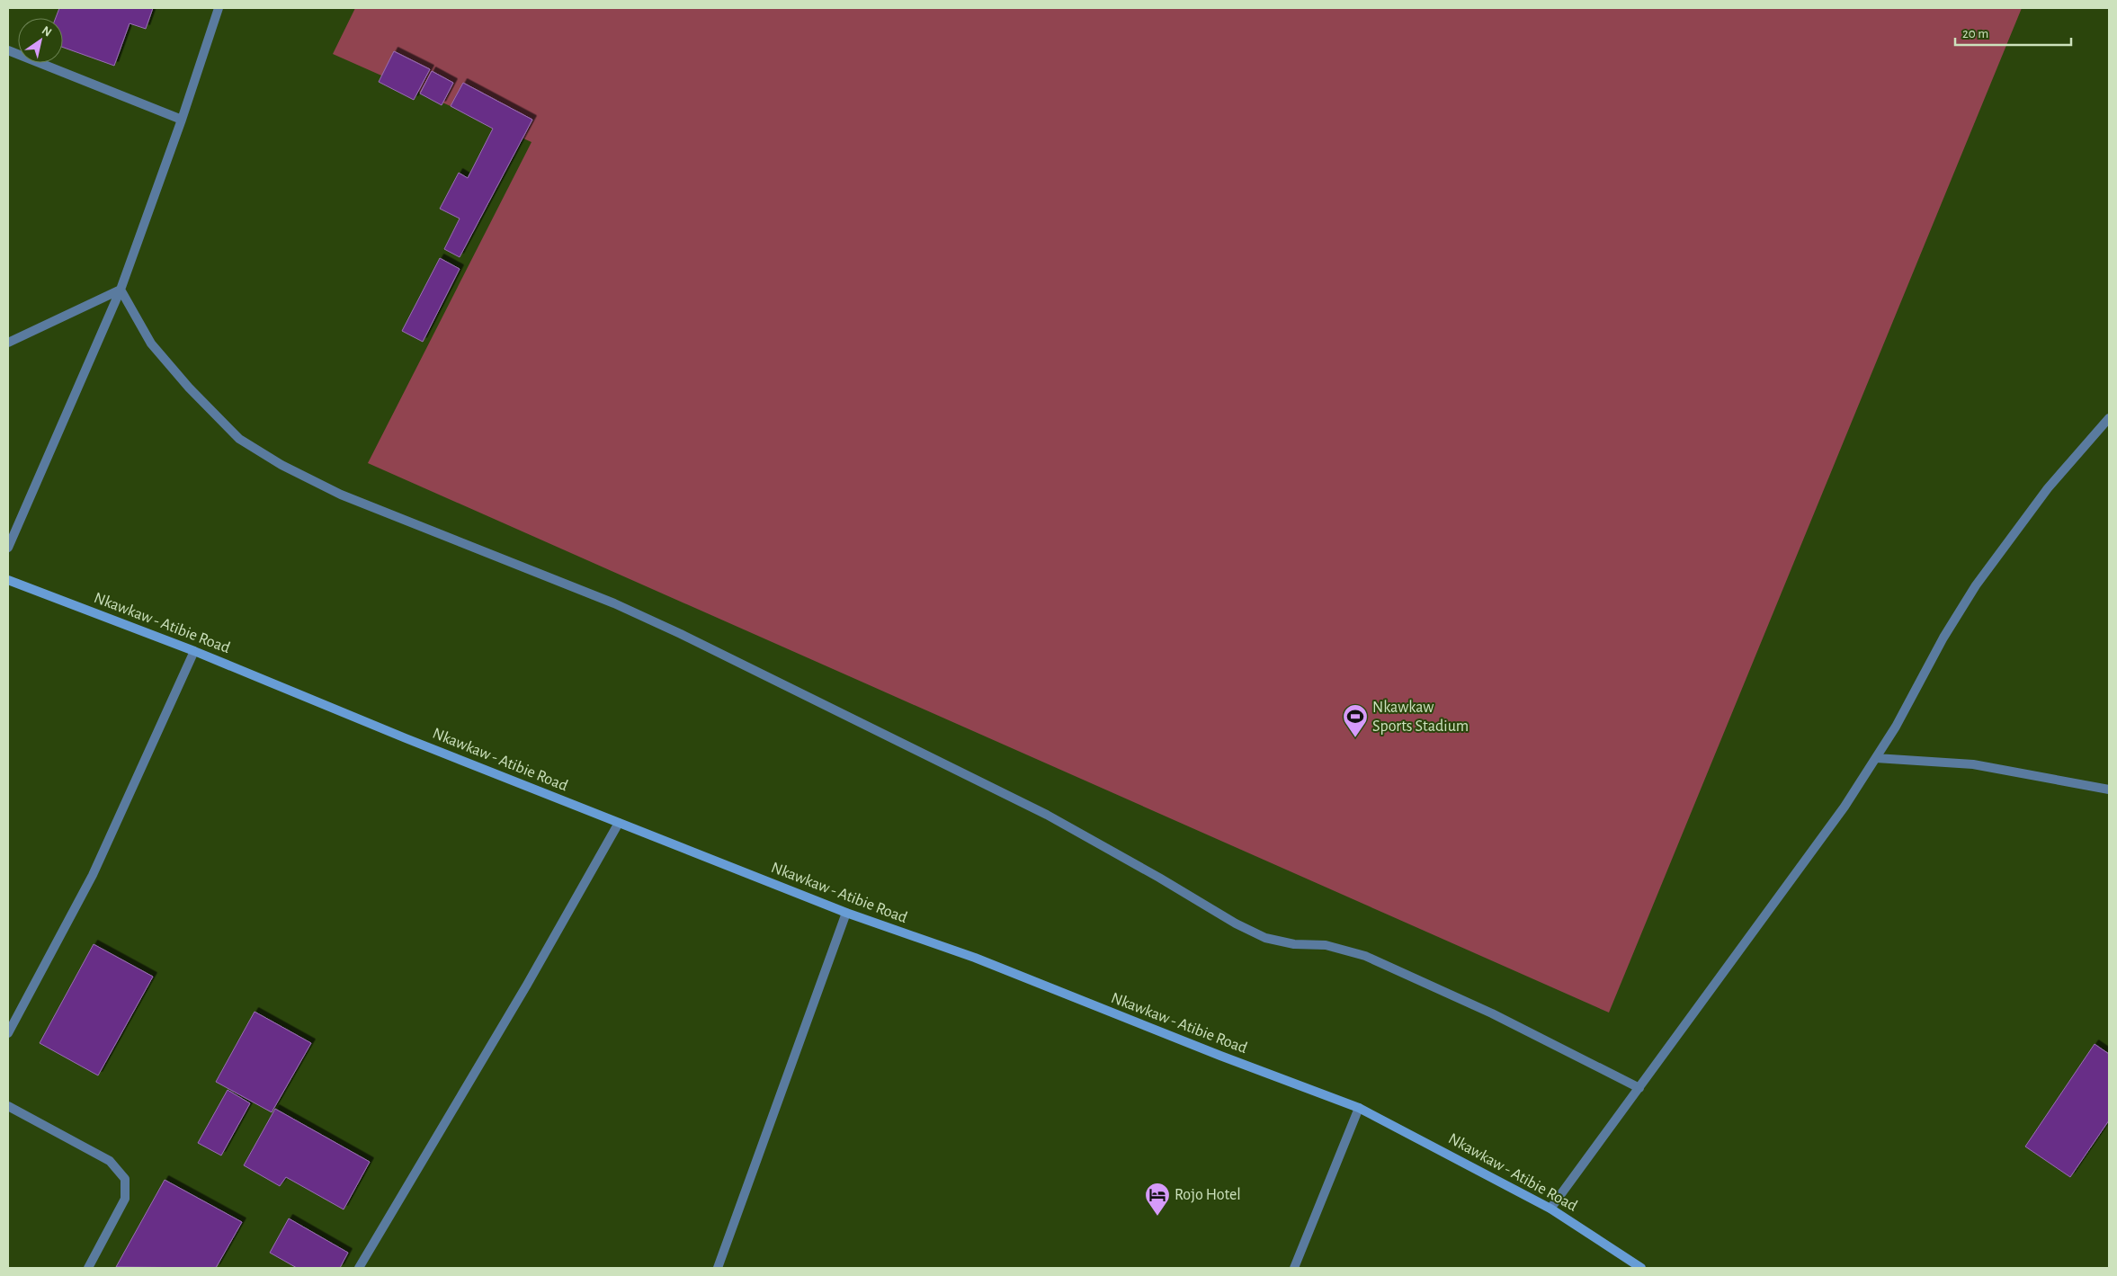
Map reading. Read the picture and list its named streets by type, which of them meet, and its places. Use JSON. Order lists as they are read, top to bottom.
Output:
{
  "streets": {
    "main road": ["Nkawkaw - Atibie Road"]
  },
  "places": {
    "sports": ["Nkawkaw Sports Stadium"],
    "hotel": ["Rojo Hotel"]
  },
  "scale_bar": "20 m",
  "north": "top right"
}
